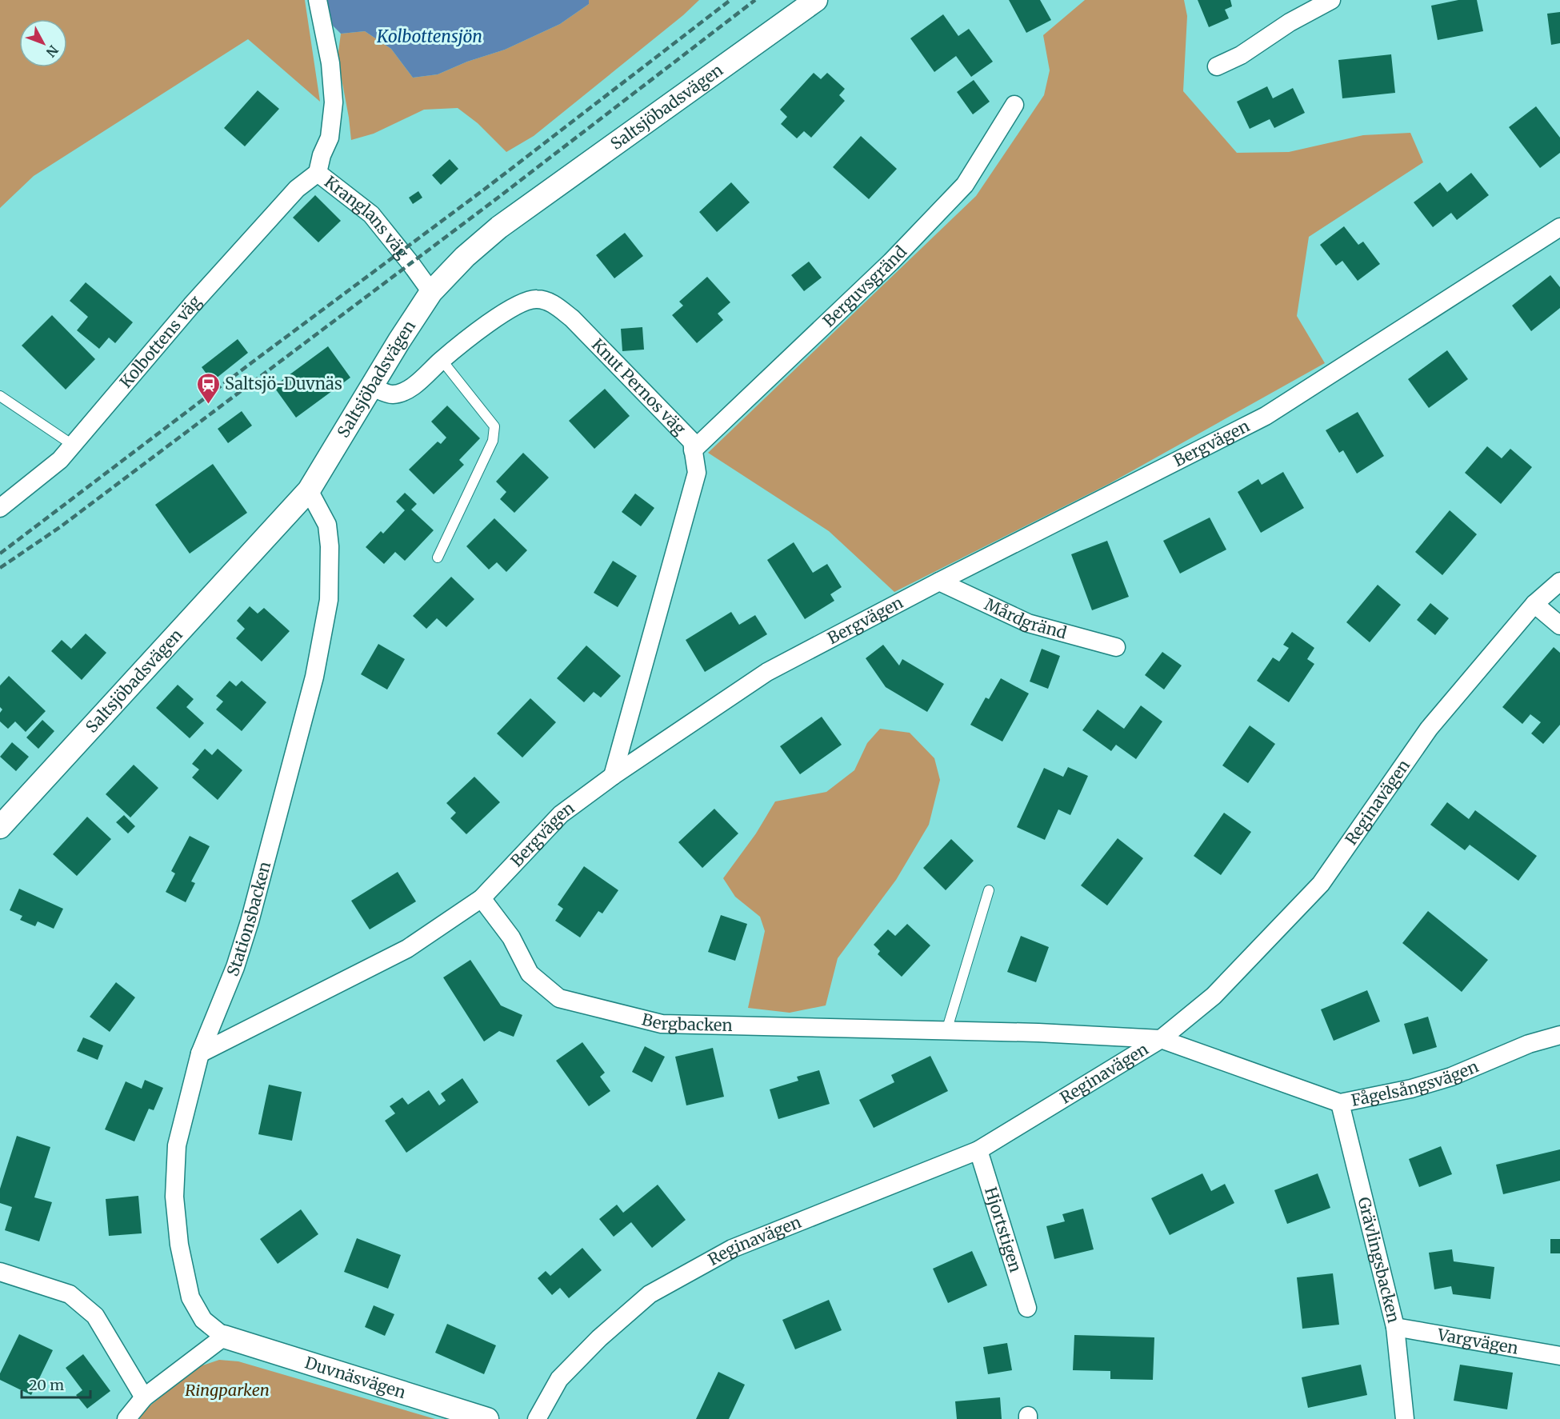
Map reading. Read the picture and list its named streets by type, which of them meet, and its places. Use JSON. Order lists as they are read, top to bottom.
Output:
{
  "streets": {
    "street": [
      "Saltsjöbadsvägen",
      "Kranglans väg",
      "Berguvsgränd",
      "Kolbottens väg",
      "Knut Pernos väg",
      "Bergvägen",
      "Mårdgränd",
      "Reginavägen",
      "Stationsbacken",
      "Bergbacken",
      "Fågelsångsvägen",
      "Hjortstigen",
      "Grävlingsbacken",
      "Vargvägen",
      "Duvnäsvägen"
    ]
  },
  "crossings": [
    ["Saltsjöbadsvägen", "Kranglans väg"],
    ["Saltsjöbadsvägen", "Knut Pernos väg"],
    ["Saltsjöbadsvägen", "Stationsbacken"],
    ["Kranglans väg", "Kolbottens väg"],
    ["Berguvsgränd", "Knut Pernos väg"],
    ["Knut Pernos väg", "Bergvägen"],
    ["Bergvägen", "Mårdgränd"],
    ["Bergvägen", "Stationsbacken"],
    ["Bergvägen", "Bergbacken"],
    ["Reginavägen", "Bergbacken"],
    ["Reginavägen", "Fågelsångsvägen"],
    ["Reginavägen", "Hjortstigen"],
    ["Stationsbacken", "Duvnäsvägen"],
    ["Bergbacken", "Fågelsångsvägen"],
    ["Fågelsångsvägen", "Grävlingsbacken"],
    ["Grävlingsbacken", "Vargvägen"]
  ],
  "water": ["Kolbottensjön"],
  "parks": ["Ringparken"],
  "places": {
    "station": ["Saltsjö-Duvnäs"]
  },
  "scale_bar": "20 m",
  "north": "bottom right"
}
